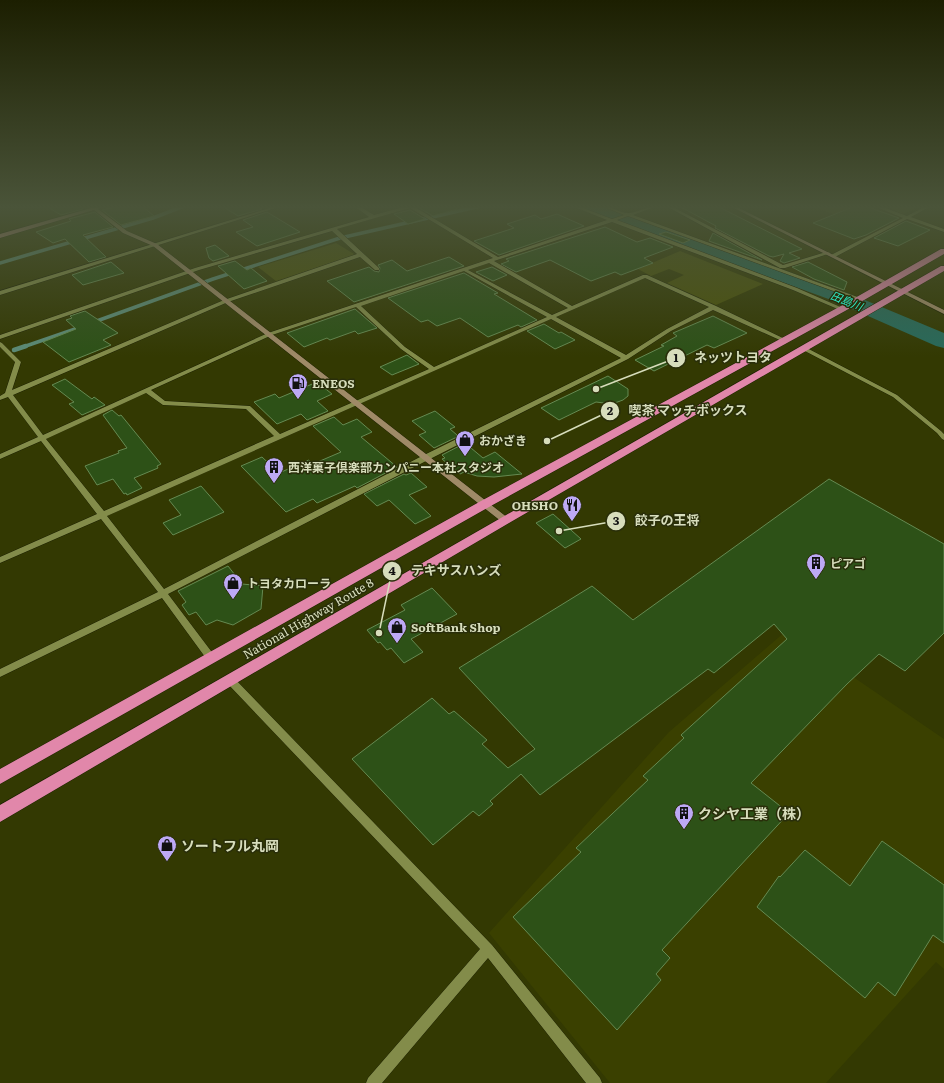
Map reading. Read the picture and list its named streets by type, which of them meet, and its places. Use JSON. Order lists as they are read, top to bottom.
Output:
{
  "streets": {
    "highway": ["National Highway Route 8"]
  },
  "water": ["田島川"],
  "places": {
    "other": [
      "ネッツトヨタ",
      "喫茶 マッチボックス",
      "餃子の王将",
      "テキサスハンズ"
    ],
    "fuel station": ["ENEOS"],
    "shop": [
      "おかざき",
      "トヨタカローラ",
      "SoftBank Shop",
      "ソートフル丸岡"
    ],
    "building": ["西洋菓子倶楽部カンパニー本社スタジオ", "ピアゴ", "クシヤ工業（株）"],
    "restaurant": ["OHSHO"]
  }
}
